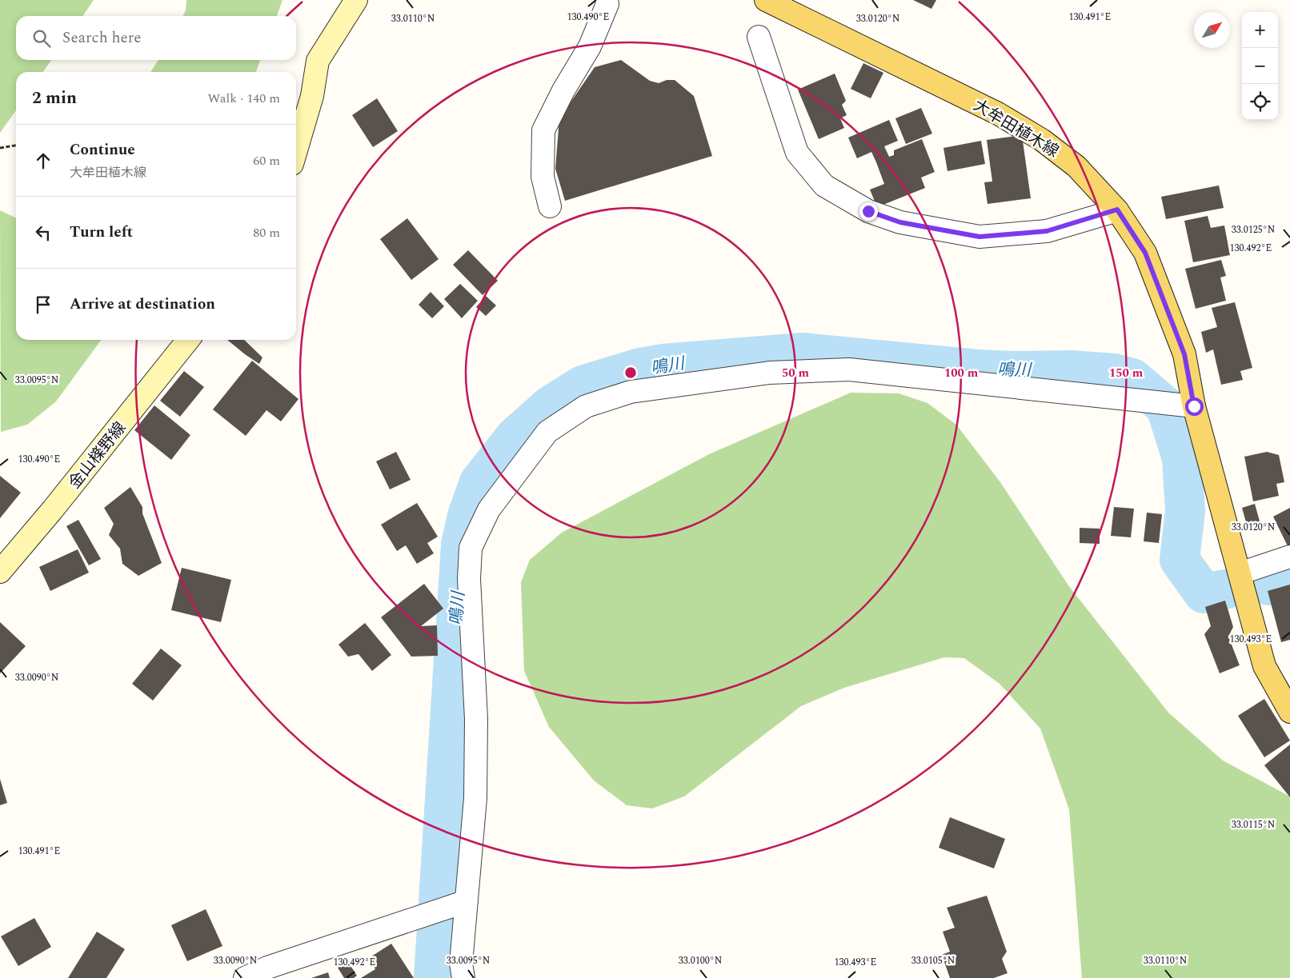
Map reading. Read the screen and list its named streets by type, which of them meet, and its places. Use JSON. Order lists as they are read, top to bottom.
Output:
{
  "streets": {
    "main road": ["大牟田植木線", "金山檪野線"]
  },
  "water": ["鳴川"],
  "north": "top right",
  "page": {
    "map_buttons": ["+", "−"],
    "search": "Search here",
    "heading": ["2 min", "Walk · 140 m"],
    "list": [
      ["Continue", "大牟田植木線", "60 m"],
      ["Turn left", "80 m"],
      "Arrive at destination"
    ]
  },
  "coordinates": [
    "130.490°E",
    "130.491°E",
    "33.0110°N",
    "33.0120°N",
    "33.0125°N",
    "130.492°E",
    "33.0095°N",
    "130.493°E",
    "33.0090°N",
    "33.0115°N",
    "33.0100°N",
    "33.0105°N"
  ],
  "rings": ["50 m", "100 m", "150 m"]
}
